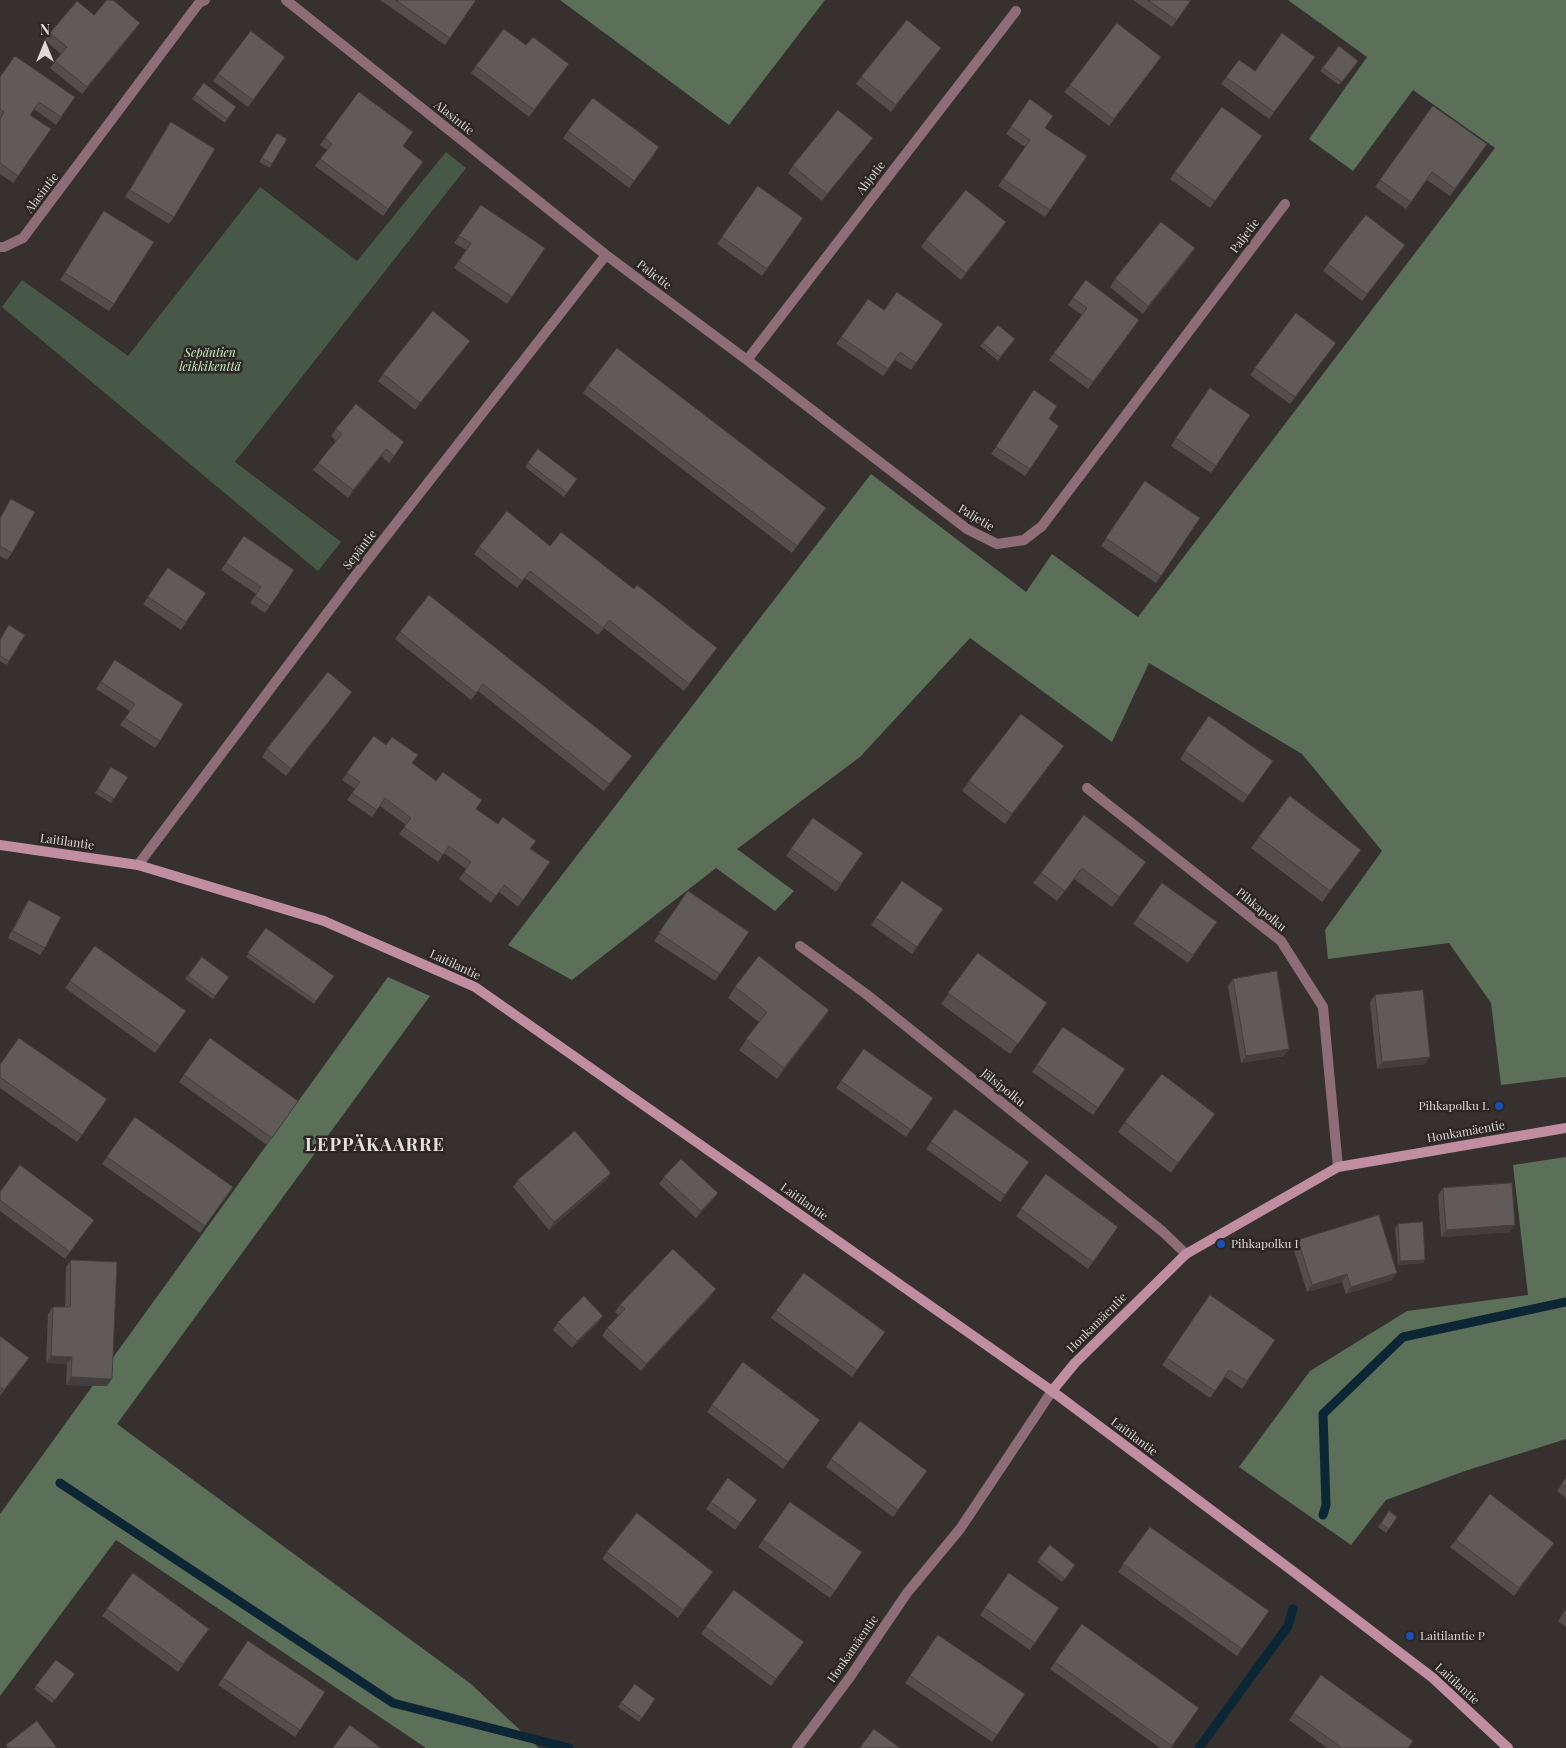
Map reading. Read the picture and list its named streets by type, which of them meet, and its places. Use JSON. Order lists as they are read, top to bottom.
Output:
{
  "streets": {
    "street": [
      "Alasintie",
      "Ahjotie",
      "Paljetie",
      "Sepäntie",
      "Laitilantie",
      "Pihkapolku",
      "Jälsipolku",
      "Honkamäentie"
    ]
  },
  "crossings": [
    ["Alasintie", "Paljetie"],
    ["Alasintie", "Sepäntie"],
    ["Ahjotie", "Paljetie"],
    ["Paljetie", "Sepäntie"],
    ["Sepäntie", "Laitilantie"],
    ["Laitilantie", "Honkamäentie"],
    ["Pihkapolku", "Honkamäentie"],
    ["Jälsipolku", "Honkamäentie"]
  ],
  "districts": ["LEPPÄKAARRE"],
  "parks": ["Sepäntien leikkikenttä"],
  "places": ["Pihkapolku L", "Pihkapolku I", "Laitilantie P"],
  "north": "top"
}
